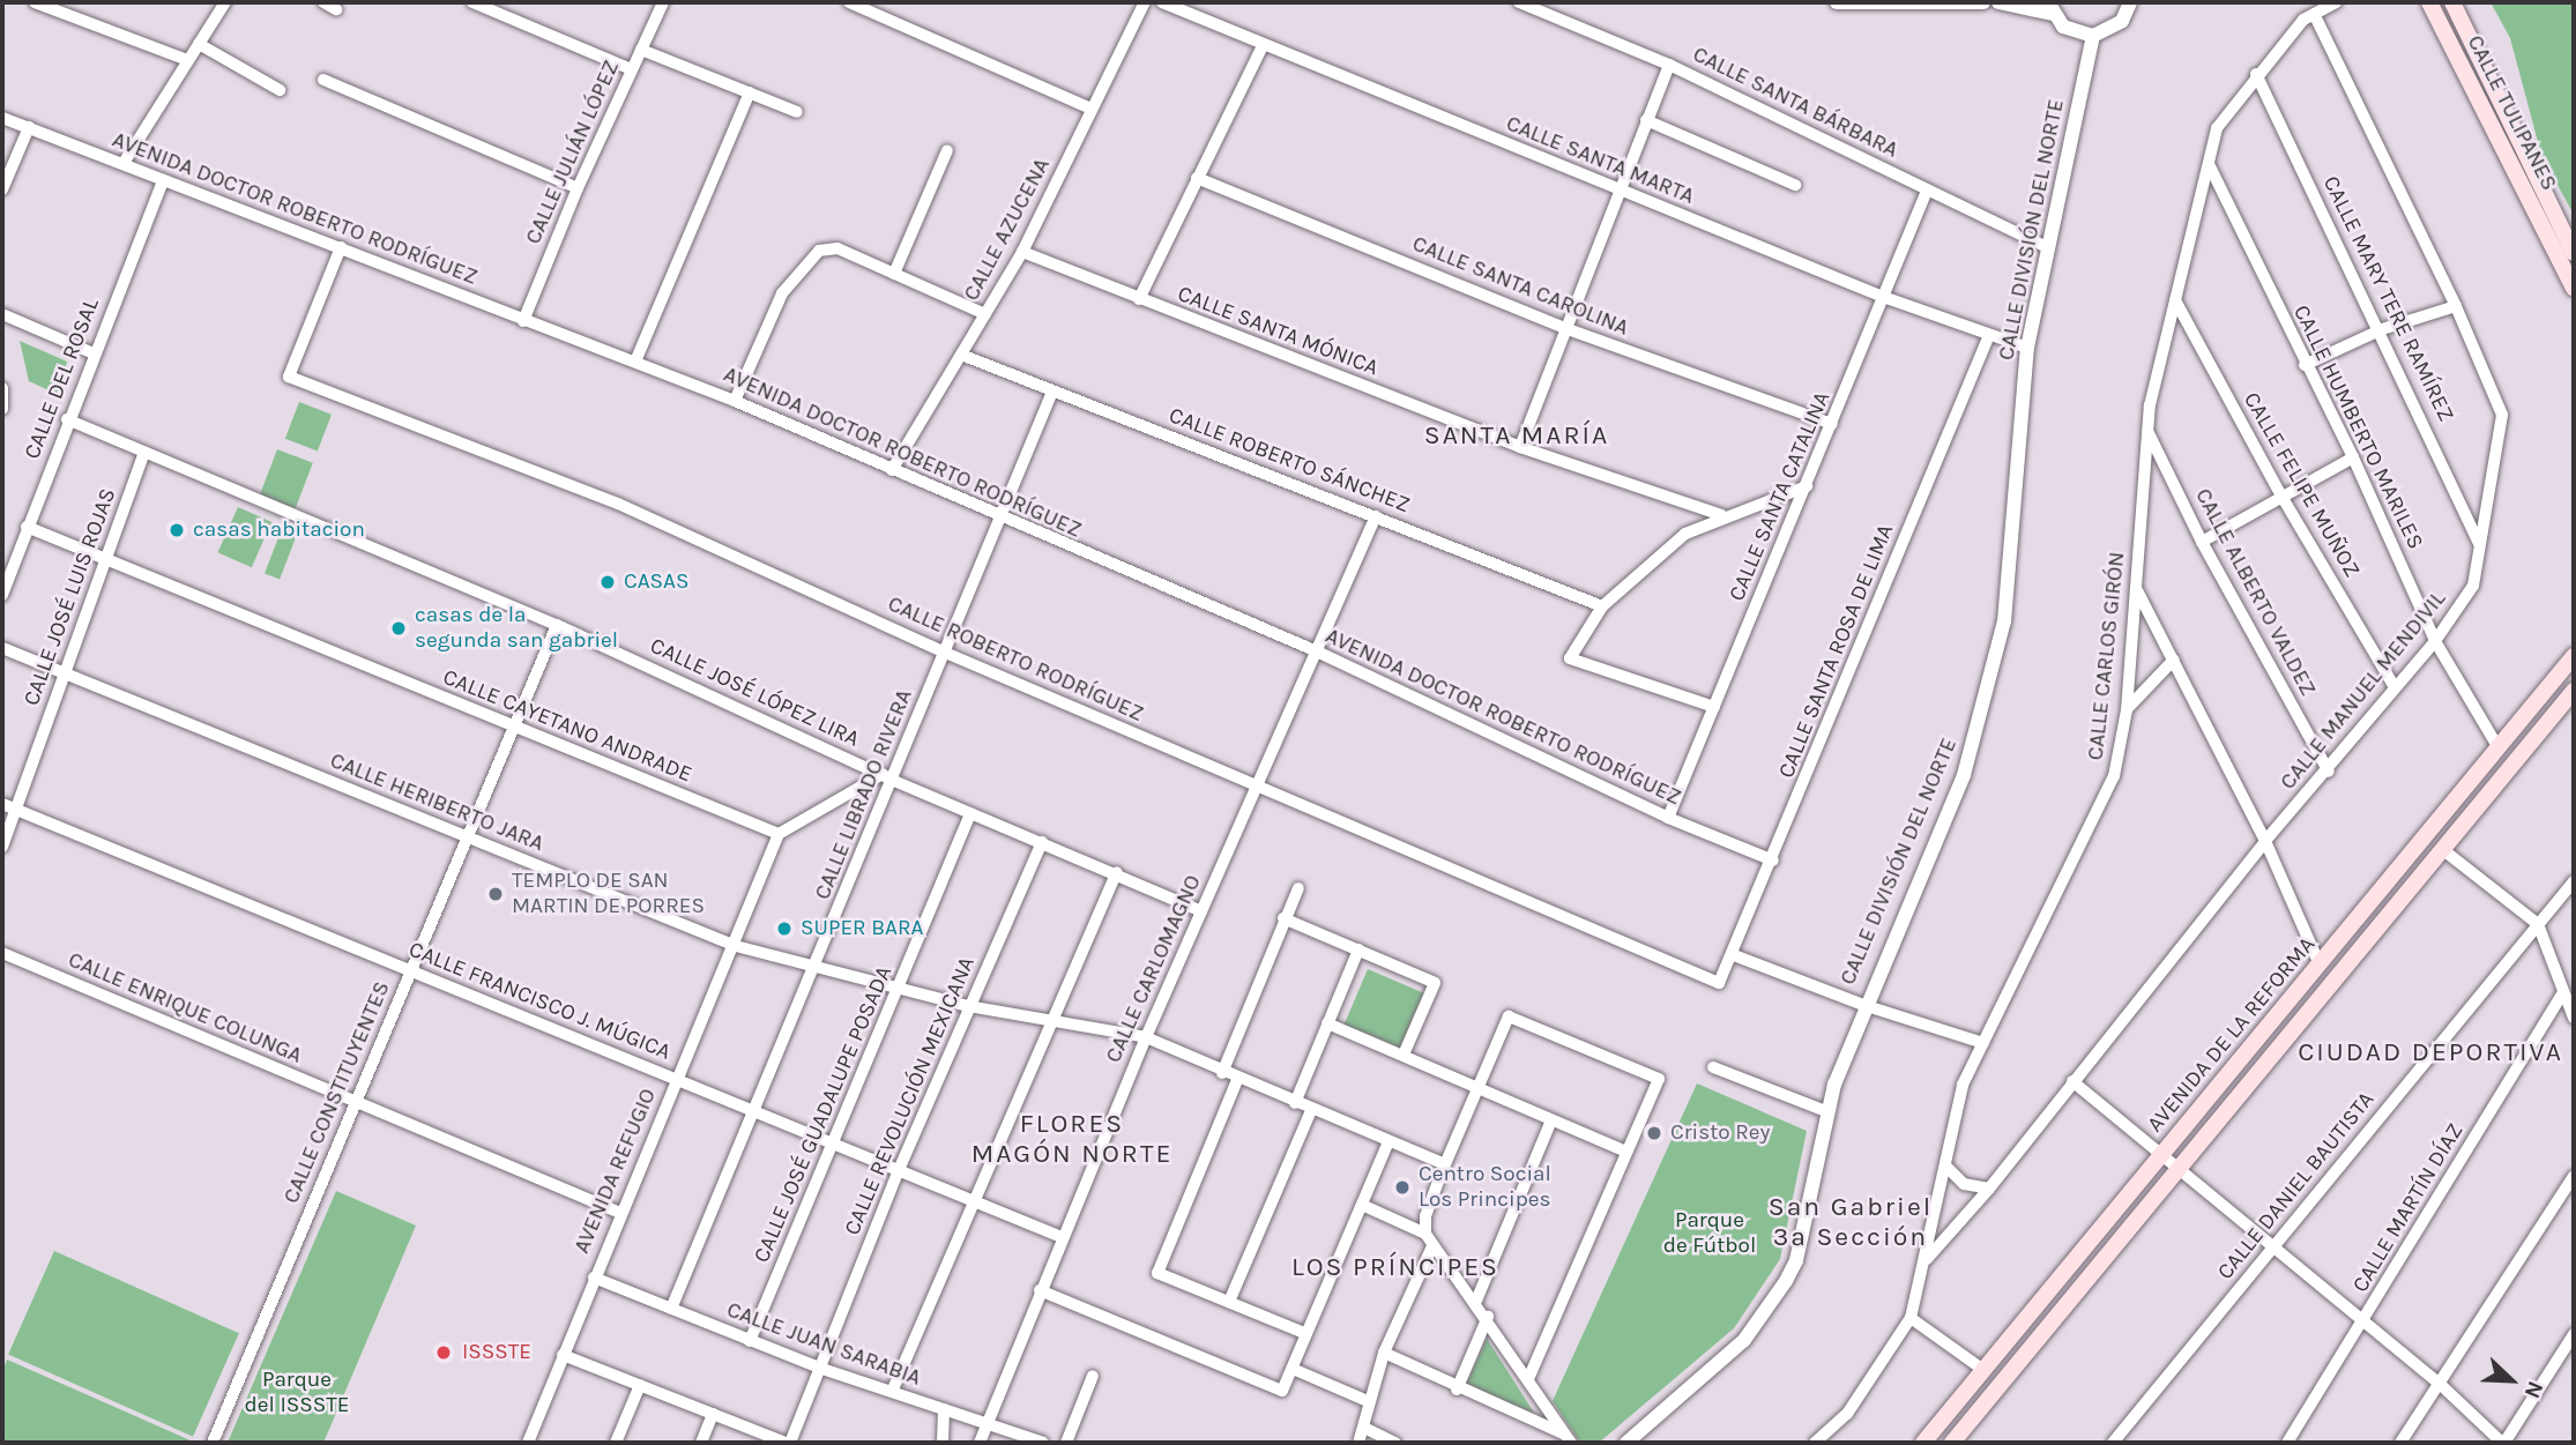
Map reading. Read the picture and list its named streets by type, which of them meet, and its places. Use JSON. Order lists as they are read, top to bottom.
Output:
{
  "streets": {
    "main road": ["CALLE TULIPANES", "AVENIDA DE LA REFORMA"],
    "street": [
      "CALLE SANTA BÁRBARA",
      "CALLE JULIÁN LÓPEZ",
      "CALLE SANTA MARTA",
      "AVENIDA DOCTOR ROBERTO RODRÍGUEZ",
      "CALLE AZUCENA",
      "CALLE DIVISIÓN DEL NORTE",
      "CALLE SANTA CAROLINA",
      "CALLE MARY TERE RAMÍREZ",
      "CALLE SANTA MÓNICA",
      "CALLE DEL ROSAL",
      "CALLE HUMBERTO MARILES",
      "CALLE ROBERTO SÁNCHEZ",
      "CALLE FELIPE MUÑOZ",
      "CALLE SANTA CATALINA",
      "CALLE ALBERTO VALDEZ",
      "CALLE JOSÉ LUIS ROJAS",
      "CALLE SANTA ROSA DE LIMA",
      "CALLE CARLOS GIRÓN",
      "CALLE ROBERTO RODRÍGUEZ",
      "CALLE MANUEL MENDIVIL",
      "CALLE JOSÉ LÓPEZ LIRA",
      "CALLE CAYETANO ANDRADE",
      "CALLE LIBRADO RIVERA",
      "CALLE HERIBERTO JARA",
      "CALLE CARLOMAGNO",
      "CALLE FRANCISCO J. MÚGICA",
      "CALLE ENRIQUE COLUNGA",
      "CALLE CONSTITUYENTES",
      "CALLE REVOLUCIÓN MEXICANA",
      "CALLE JOSÉ GUADALUPE POSADA",
      "AVENIDA REFUGIO",
      "CALLE DANIEL BAUTISTA",
      "CALLE MARTÍN DÍAZ",
      "CALLE JUAN SARABIA"
    ]
  },
  "crossings": [
    ["CALLE SANTA BÁRBARA", "CALLE DIVISIÓN DEL NORTE"],
    ["CALLE SANTA BÁRBARA", "CALLE SANTA CATALINA"],
    ["CALLE JULIÁN LÓPEZ", "AVENIDA DOCTOR ROBERTO RODRÍGUEZ"],
    ["CALLE SANTA MARTA", "CALLE DIVISIÓN DEL NORTE"],
    ["CALLE SANTA MARTA", "CALLE SANTA CATALINA"],
    ["CALLE SANTA MARTA", "CALLE SANTA ROSA DE LIMA"],
    ["AVENIDA DOCTOR ROBERTO RODRÍGUEZ", "CALLE AZUCENA"],
    ["AVENIDA DOCTOR ROBERTO RODRÍGUEZ", "CALLE DEL ROSAL"],
    ["AVENIDA DOCTOR ROBERTO RODRÍGUEZ", "CALLE SANTA CATALINA"],
    ["AVENIDA DOCTOR ROBERTO RODRÍGUEZ", "CALLE SANTA ROSA DE LIMA"],
    ["AVENIDA DOCTOR ROBERTO RODRÍGUEZ", "CALLE ROBERTO RODRÍGUEZ"],
    ["AVENIDA DOCTOR ROBERTO RODRÍGUEZ", "CALLE LIBRADO RIVERA"],
    ["AVENIDA DOCTOR ROBERTO RODRÍGUEZ", "CALLE CARLOMAGNO"],
    ["CALLE AZUCENA", "CALLE SANTA MÓNICA"],
    ["CALLE AZUCENA", "CALLE ROBERTO SÁNCHEZ"],
    ["CALLE SANTA CAROLINA", "CALLE SANTA CATALINA"],
    ["CALLE MARY TERE RAMÍREZ", "CALLE CARLOS GIRÓN"],
    ["CALLE MARY TERE RAMÍREZ", "CALLE MANUEL MENDIVIL"],
    ["CALLE DEL ROSAL", "CALLE JOSÉ LÓPEZ LIRA"],
    ["CALLE DEL ROSAL", "CALLE CAYETANO ANDRADE"],
    ["CALLE HUMBERTO MARILES", "CALLE CARLOS GIRÓN"],
    ["CALLE HUMBERTO MARILES", "CALLE MANUEL MENDIVIL"],
    ["CALLE HUMBERTO MARILES", "AVENIDA DE LA REFORMA"],
    ["CALLE ROBERTO SÁNCHEZ", "CALLE LIBRADO RIVERA"],
    ["CALLE ROBERTO SÁNCHEZ", "CALLE CARLOMAGNO"],
    ["CALLE FELIPE MUÑOZ", "CALLE CARLOS GIRÓN"],
    ["CALLE FELIPE MUÑOZ", "CALLE MANUEL MENDIVIL"],
    ["CALLE ALBERTO VALDEZ", "CALLE CARLOS GIRÓN"],
    ["CALLE ALBERTO VALDEZ", "CALLE MANUEL MENDIVIL"],
    ["CALLE JOSÉ LUIS ROJAS", "CALLE JOSÉ LÓPEZ LIRA"],
    ["CALLE JOSÉ LUIS ROJAS", "CALLE CAYETANO ANDRADE"],
    ["CALLE JOSÉ LUIS ROJAS", "CALLE HERIBERTO JARA"],
    ["CALLE JOSÉ LUIS ROJAS", "CALLE FRANCISCO J. MÚGICA"],
    ["CALLE SANTA ROSA DE LIMA", "CALLE ROBERTO RODRÍGUEZ"],
    ["CALLE CARLOS GIRÓN", "CALLE MANUEL MENDIVIL"],
    ["CALLE ROBERTO RODRÍGUEZ", "CALLE LIBRADO RIVERA"],
    ["CALLE ROBERTO RODRÍGUEZ", "CALLE CARLOMAGNO"],
    ["CALLE JOSÉ LÓPEZ LIRA", "CALLE LIBRADO RIVERA"],
    ["CALLE JOSÉ LÓPEZ LIRA", "CALLE CARLOMAGNO"],
    ["CALLE JOSÉ LÓPEZ LIRA", "CALLE CONSTITUYENTES"],
    ["CALLE JOSÉ LÓPEZ LIRA", "CALLE REVOLUCIÓN MEXICANA"],
    ["CALLE JOSÉ LÓPEZ LIRA", "CALLE JOSÉ GUADALUPE POSADA"],
    ["CALLE CAYETANO ANDRADE", "CALLE CONSTITUYENTES"],
    ["CALLE CAYETANO ANDRADE", "AVENIDA REFUGIO"],
    ["CALLE LIBRADO RIVERA", "CALLE HERIBERTO JARA"],
    ["CALLE LIBRADO RIVERA", "CALLE FRANCISCO J. MÚGICA"],
    ["CALLE LIBRADO RIVERA", "CALLE JUAN SARABIA"],
    ["CALLE HERIBERTO JARA", "CALLE CARLOMAGNO"],
    ["CALLE HERIBERTO JARA", "CALLE CONSTITUYENTES"],
    ["CALLE HERIBERTO JARA", "CALLE REVOLUCIÓN MEXICANA"],
    ["CALLE HERIBERTO JARA", "CALLE JOSÉ GUADALUPE POSADA"],
    ["CALLE HERIBERTO JARA", "AVENIDA REFUGIO"],
    ["CALLE CARLOMAGNO", "CALLE FRANCISCO J. MÚGICA"],
    ["CALLE CARLOMAGNO", "CALLE JUAN SARABIA"],
    ["CALLE FRANCISCO J. MÚGICA", "CALLE CONSTITUYENTES"],
    ["CALLE FRANCISCO J. MÚGICA", "CALLE REVOLUCIÓN MEXICANA"],
    ["CALLE FRANCISCO J. MÚGICA", "CALLE JOSÉ GUADALUPE POSADA"],
    ["CALLE FRANCISCO J. MÚGICA", "AVENIDA REFUGIO"],
    ["CALLE ENRIQUE COLUNGA", "CALLE CONSTITUYENTES"],
    ["CALLE ENRIQUE COLUNGA", "AVENIDA REFUGIO"],
    ["CALLE REVOLUCIÓN MEXICANA", "CALLE JUAN SARABIA"],
    ["CALLE JOSÉ GUADALUPE POSADA", "CALLE JUAN SARABIA"],
    ["AVENIDA REFUGIO", "CALLE JUAN SARABIA"]
  ],
  "districts": [
    "SANTA MARÍA",
    "CIUDAD DEPORTIVA",
    "FLORES MAGÓN NORTE",
    "San Gabriel 3ª Sección",
    "LOS PRÍNCIPES"
  ],
  "parks": ["Parque de Fútbol", "Parque del ISSSTE"],
  "places": [
    "casas habitacion",
    "CASAS",
    "casas de la segunda san gabriel",
    "TEMPLO DE SAN MARTIN DE PORRES",
    "SUPER BARA",
    "Cristo Rey",
    "Centro Social Los Principes",
    "ISSSTE"
  ],
  "north": "bottom right"
}
